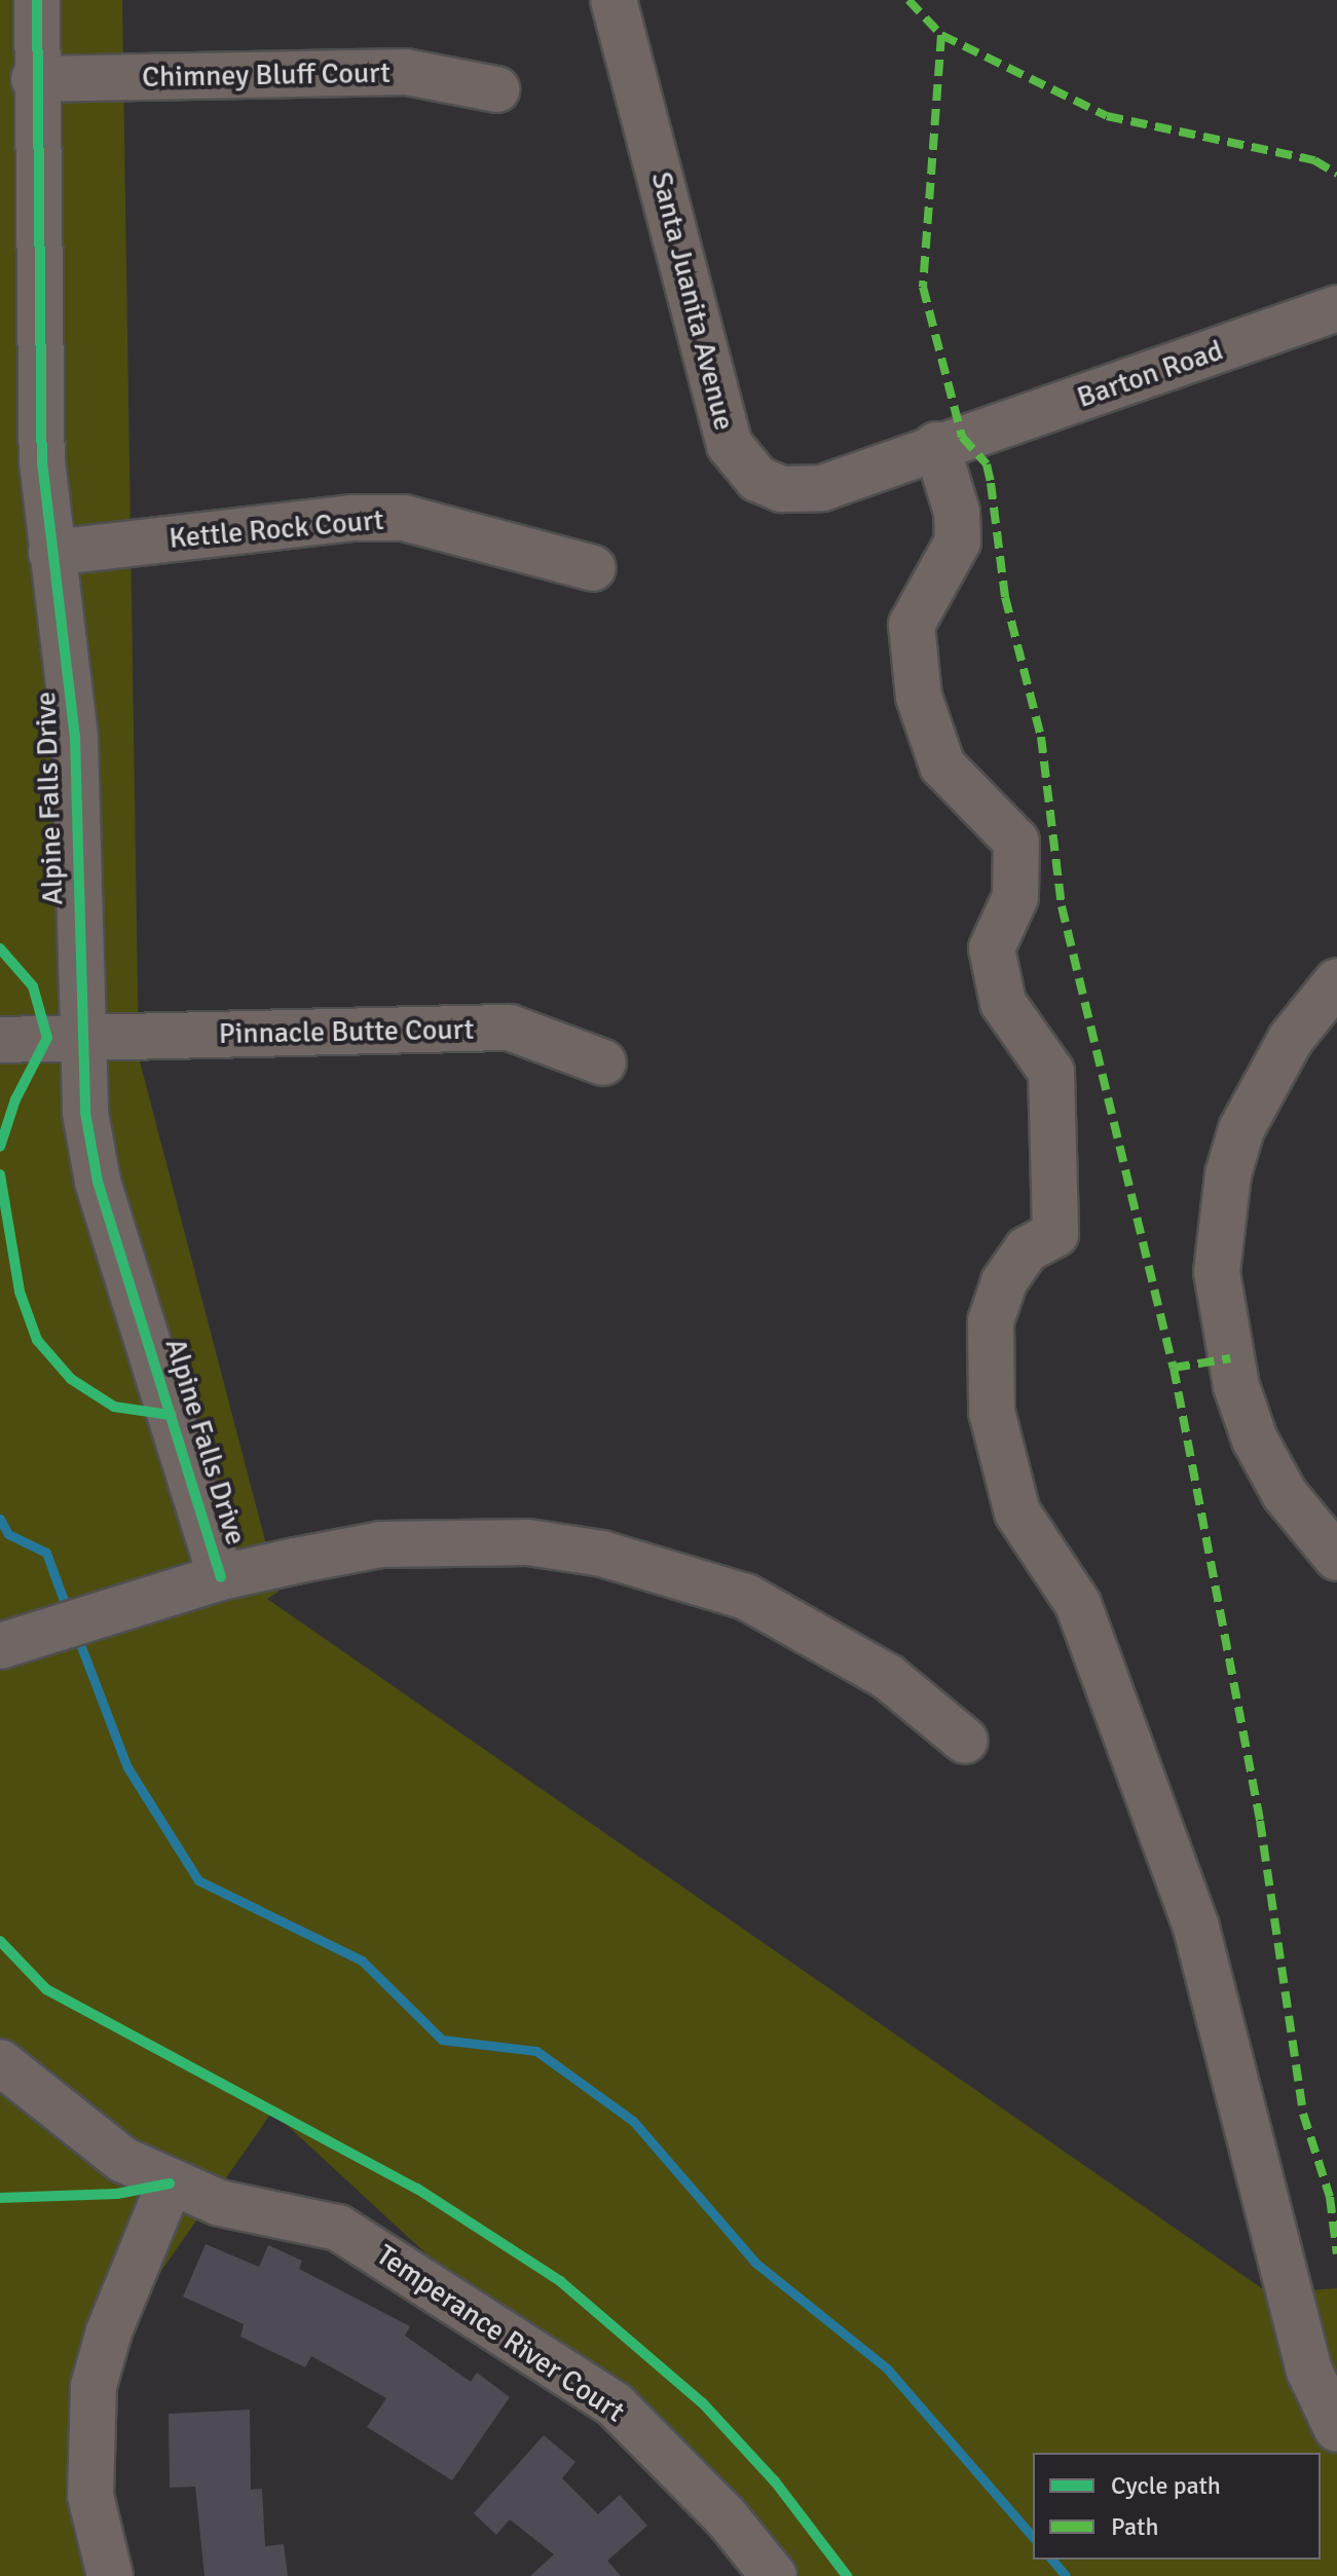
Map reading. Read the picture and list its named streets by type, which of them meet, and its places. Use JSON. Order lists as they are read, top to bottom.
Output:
{
  "streets": {
    "street": [
      "Chimney Bluff Court",
      "Santa Juanita Avenue",
      "Barton Road",
      "Kettle Rock Court",
      "Alpine Falls Drive",
      "Pinnacle Butte Court",
      "Temperance River Court"
    ]
  },
  "crossings": [
    ["Chimney Bluff Court", "Alpine Falls Drive"],
    ["Santa Juanita Avenue", "Barton Road"],
    ["Kettle Rock Court", "Alpine Falls Drive"],
    ["Alpine Falls Drive", "Pinnacle Butte Court"]
  ],
  "legend": ["Cycle path", "Path"]
}
